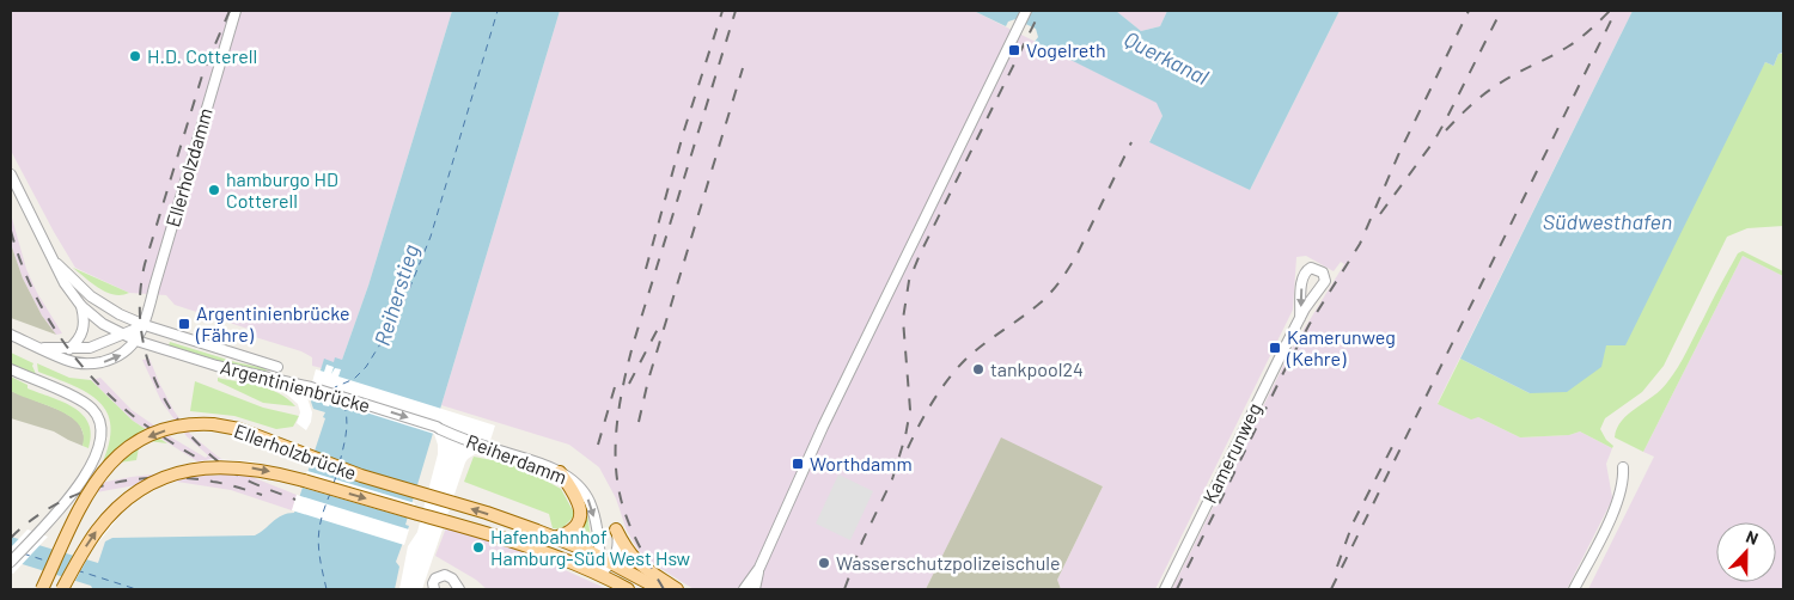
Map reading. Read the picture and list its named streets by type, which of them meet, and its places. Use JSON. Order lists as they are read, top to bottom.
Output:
{
  "streets": {
    "main road": ["Ellerholzbrücke"],
    "street": [
      "Ellerholzdamm",
      "Argentinienbrücke",
      "Kamerunweg",
      "Reiherdamm"
    ]
  },
  "crossings": [
    ["Ellerholzdamm", "Argentinienbrücke"],
    ["Argentinienbrücke", "Reiherdamm"],
    ["Ellerholzbrücke", "Reiherdamm"]
  ],
  "one_way": ["Reiherdamm"],
  "water": ["Querkanal", "Südwesthafen", "Reiherstieg"],
  "places": {
    "transit": [
      "Vogelreth",
      "Argentinienbrücke (Fähre)",
      "Kamerunweg (Kehre)",
      "Worthdamm"
    ],
    "other": [
      "H.D. Cotterell",
      "hamburgo HD Cotterell",
      "tankpool24",
      "Hafenbahnhof Hamburg-Süd West Hsw",
      "Wasserschutzpolizeischule"
    ]
  },
  "north": "top"
}
